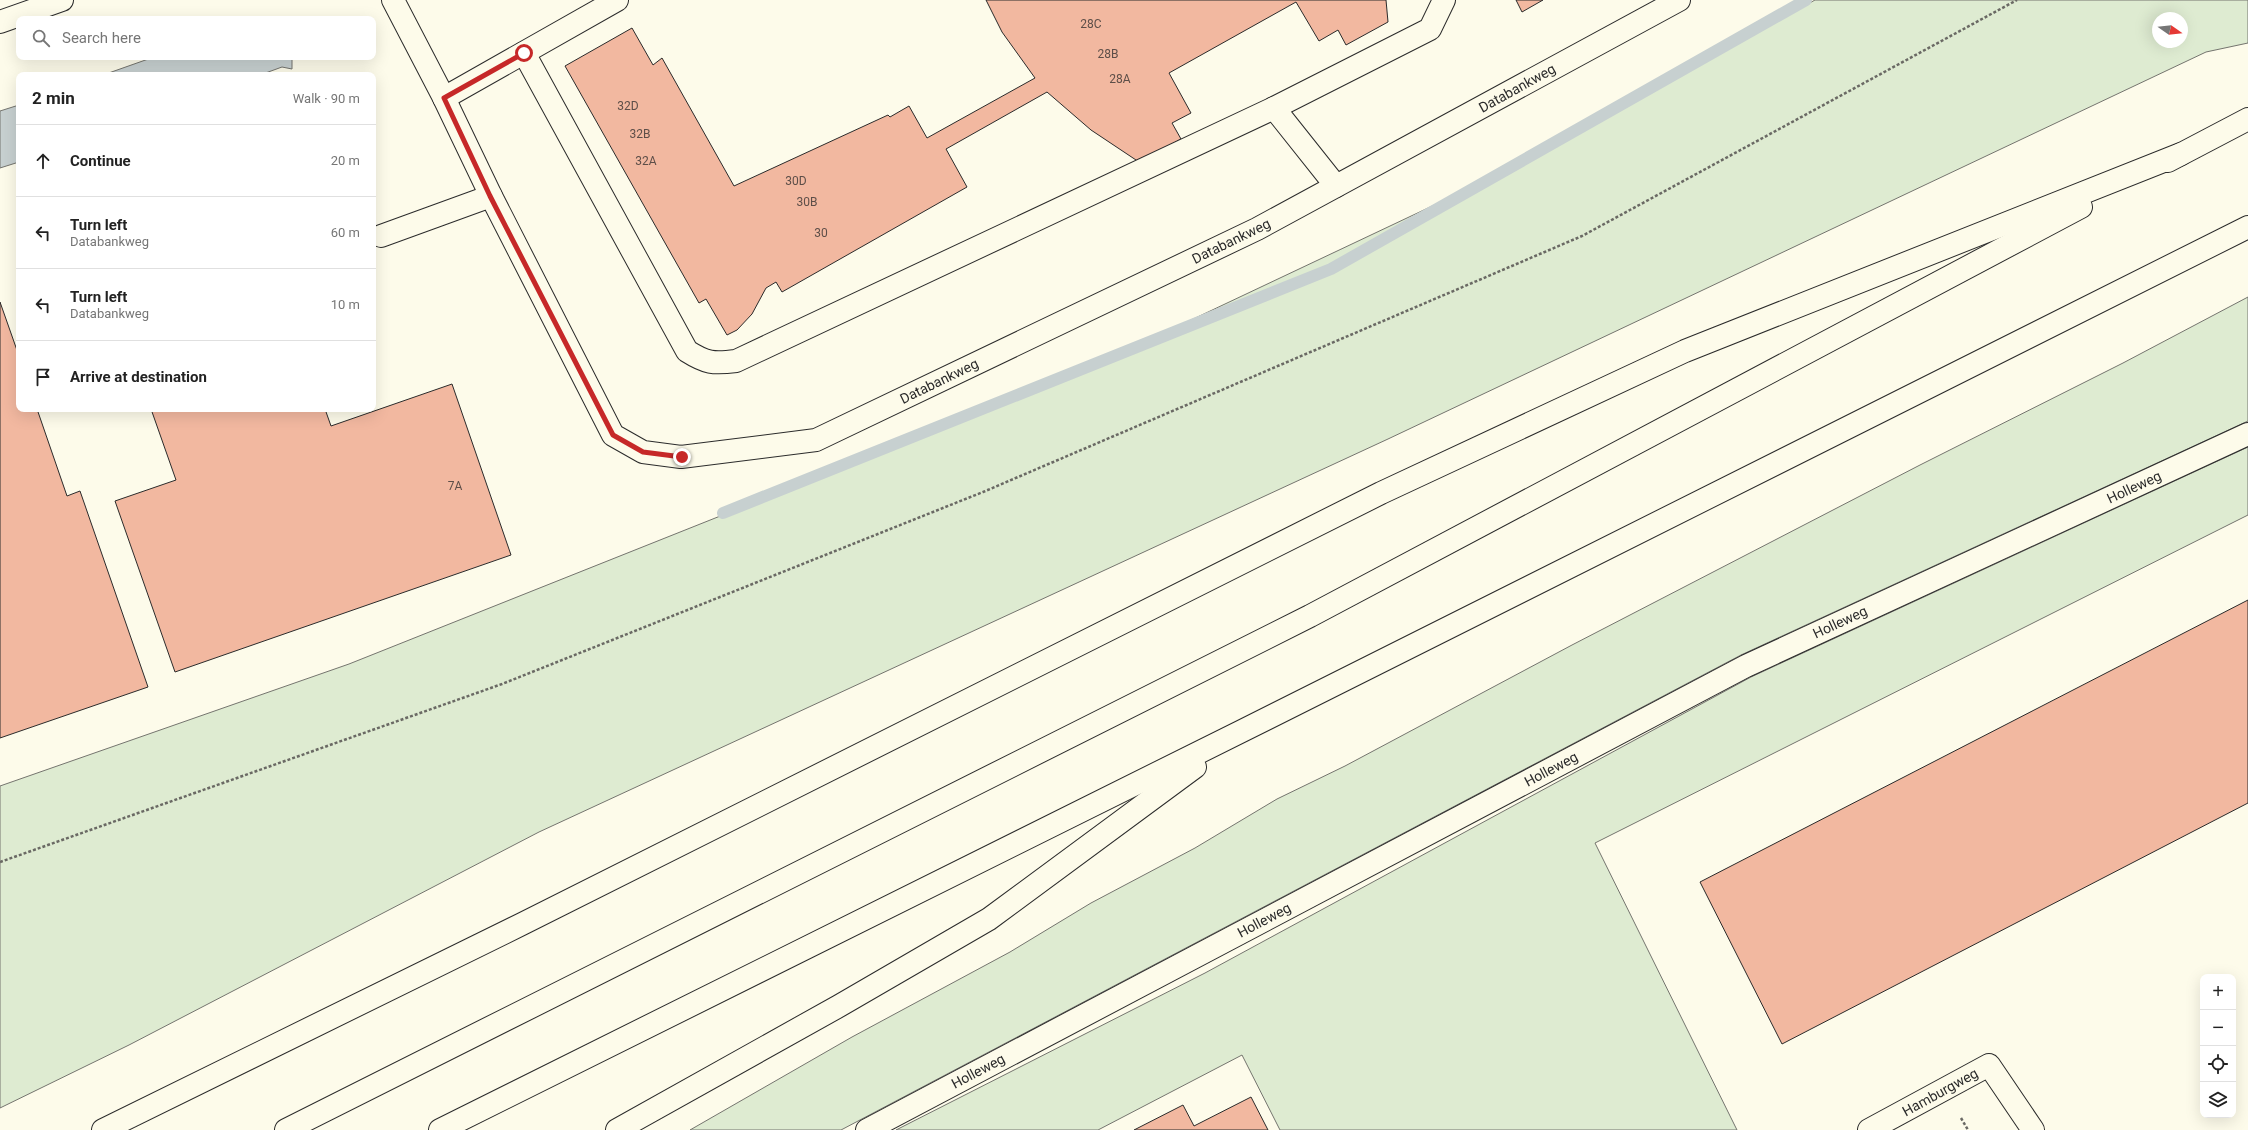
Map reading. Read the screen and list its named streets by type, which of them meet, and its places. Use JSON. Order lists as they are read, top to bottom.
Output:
{
  "streets": {
    "main road": ["Databankweg", "Holleweg", "Hamburgweg"]
  },
  "house_numbers": [
    "28C",
    "28B",
    "28A",
    "32D",
    "32B",
    "32A",
    "30D",
    "30B",
    "30",
    "7A"
  ],
  "north": "right",
  "page": {
    "search": "Search here",
    "heading": ["2 min", "Walk · 90 m"],
    "list": [
      ["Continue", "20 m"],
      ["Turn left", "Databankweg", "60 m"],
      ["Turn left", "Databankweg", "10 m"],
      "Arrive at destination"
    ],
    "map_buttons": ["+", "−"]
  }
}
